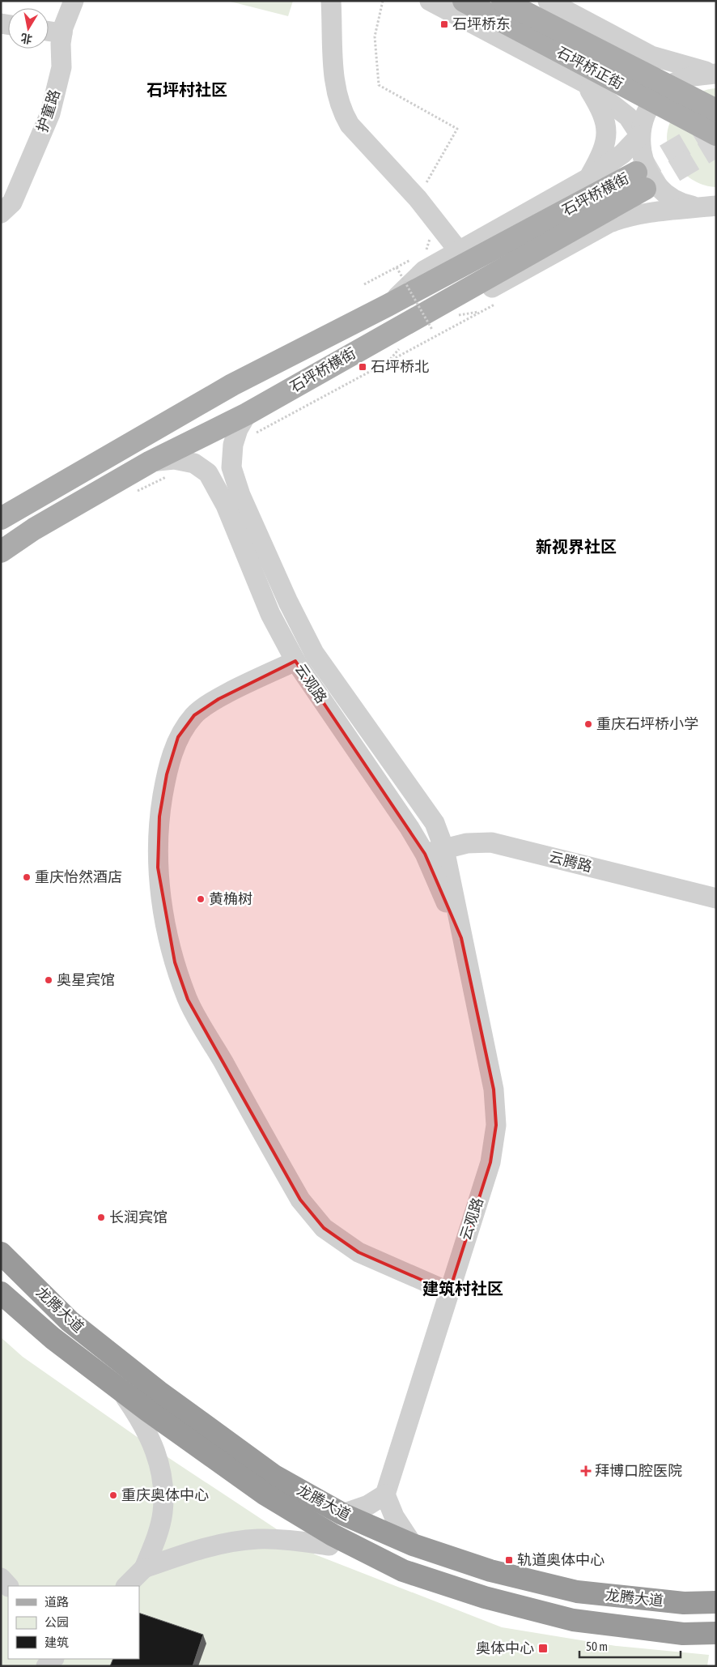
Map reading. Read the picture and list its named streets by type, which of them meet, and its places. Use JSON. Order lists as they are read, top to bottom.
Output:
{
  "streets": {
    "highway": ["龙腾大道"],
    "main road": ["石坪桥正街", "石坪桥横街"],
    "street": ["护童路", "云观路", "云腾路"]
  },
  "crossings": [
    ["石坪桥横街", "云观路"],
    ["云观路", "云腾路"]
  ],
  "districts": ["石坪村社区", "新视界社区", "建筑村社区"],
  "places": {
    "transit": [
      "石坪桥东",
      "石坪桥北",
      "轨道奥体中心",
      "奥体中心"
    ],
    "other": [
      "重庆石坪桥小学",
      "重庆怡然酒店",
      "黄桷树",
      "奥星宾馆",
      "长润宾馆",
      "重庆奥体中心"
    ],
    "health": ["拜博口腔医院"]
  },
  "legend": ["道路", "公园", "建筑"],
  "scale_bar": "50 m",
  "north": "bottom"
}
